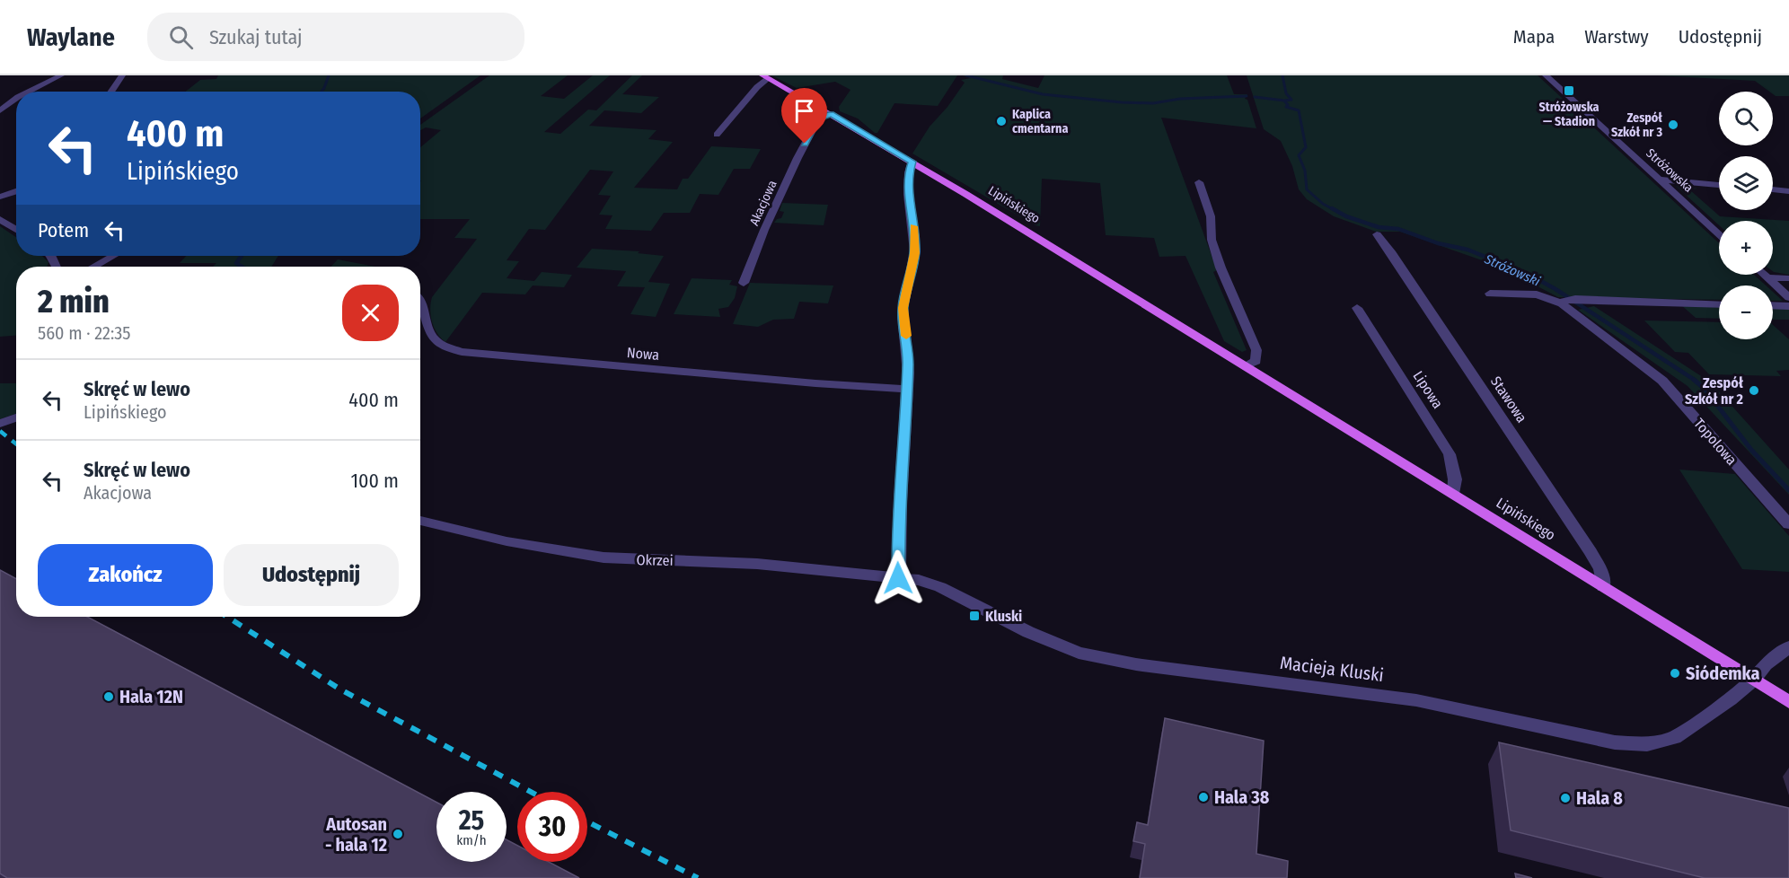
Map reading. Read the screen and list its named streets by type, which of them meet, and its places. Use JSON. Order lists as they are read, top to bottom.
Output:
{
  "streets": {
    "main road": ["Lipińskiego"],
    "street": [
      "Stróżowska",
      "Akacjowa",
      "Nowa",
      "Lipowa",
      "Stawowa",
      "Topolowa",
      "Okrzei",
      "Macieja Kluski"
    ]
  },
  "crossings": [
    ["Akacjowa", "Lipińskiego"],
    ["Lipińskiego", "Lipowa"],
    ["Lipińskiego", "Stawowa"],
    ["Lipińskiego", "Macieja Kluski"],
    ["Okrzei", "Macieja Kluski"]
  ],
  "water": ["Stróżowski"],
  "places": {
    "transit": ["Stróżowska — Stadion", "Kluski"],
    "other": [
      "Kaplica cmentarna",
      "Zespół Szkół nr 3",
      "Zespół Szkół nr 2",
      "Siódemka",
      "Hala 12N",
      "Hala 38",
      "Hala 8",
      "Autosan - hala 12"
    ]
  },
  "page": {
    "header": "Waylane",
    "search": "Szukaj tutaj",
    "nav": ["Mapa", "Warstwy", "Udostępnij"],
    "map_buttons": ["+", "−"],
    "turn": ["400 m", "Lipińskiego"],
    "then": "Potem",
    "heading": ["2 min", "560 m · 22:35"],
    "list": [
      {
        "name": "Skręć w lewo",
        "note": "Lipińskiego",
        "value": "400 m"
      },
      {
        "name": "Skręć w lewo",
        "note": "Akacjowa",
        "value": "100 m"
      }
    ],
    "buttons": ["Zakończ", "Udostępnij"],
    "speed": "25 km/h",
    "limit": "30"
  }
}
